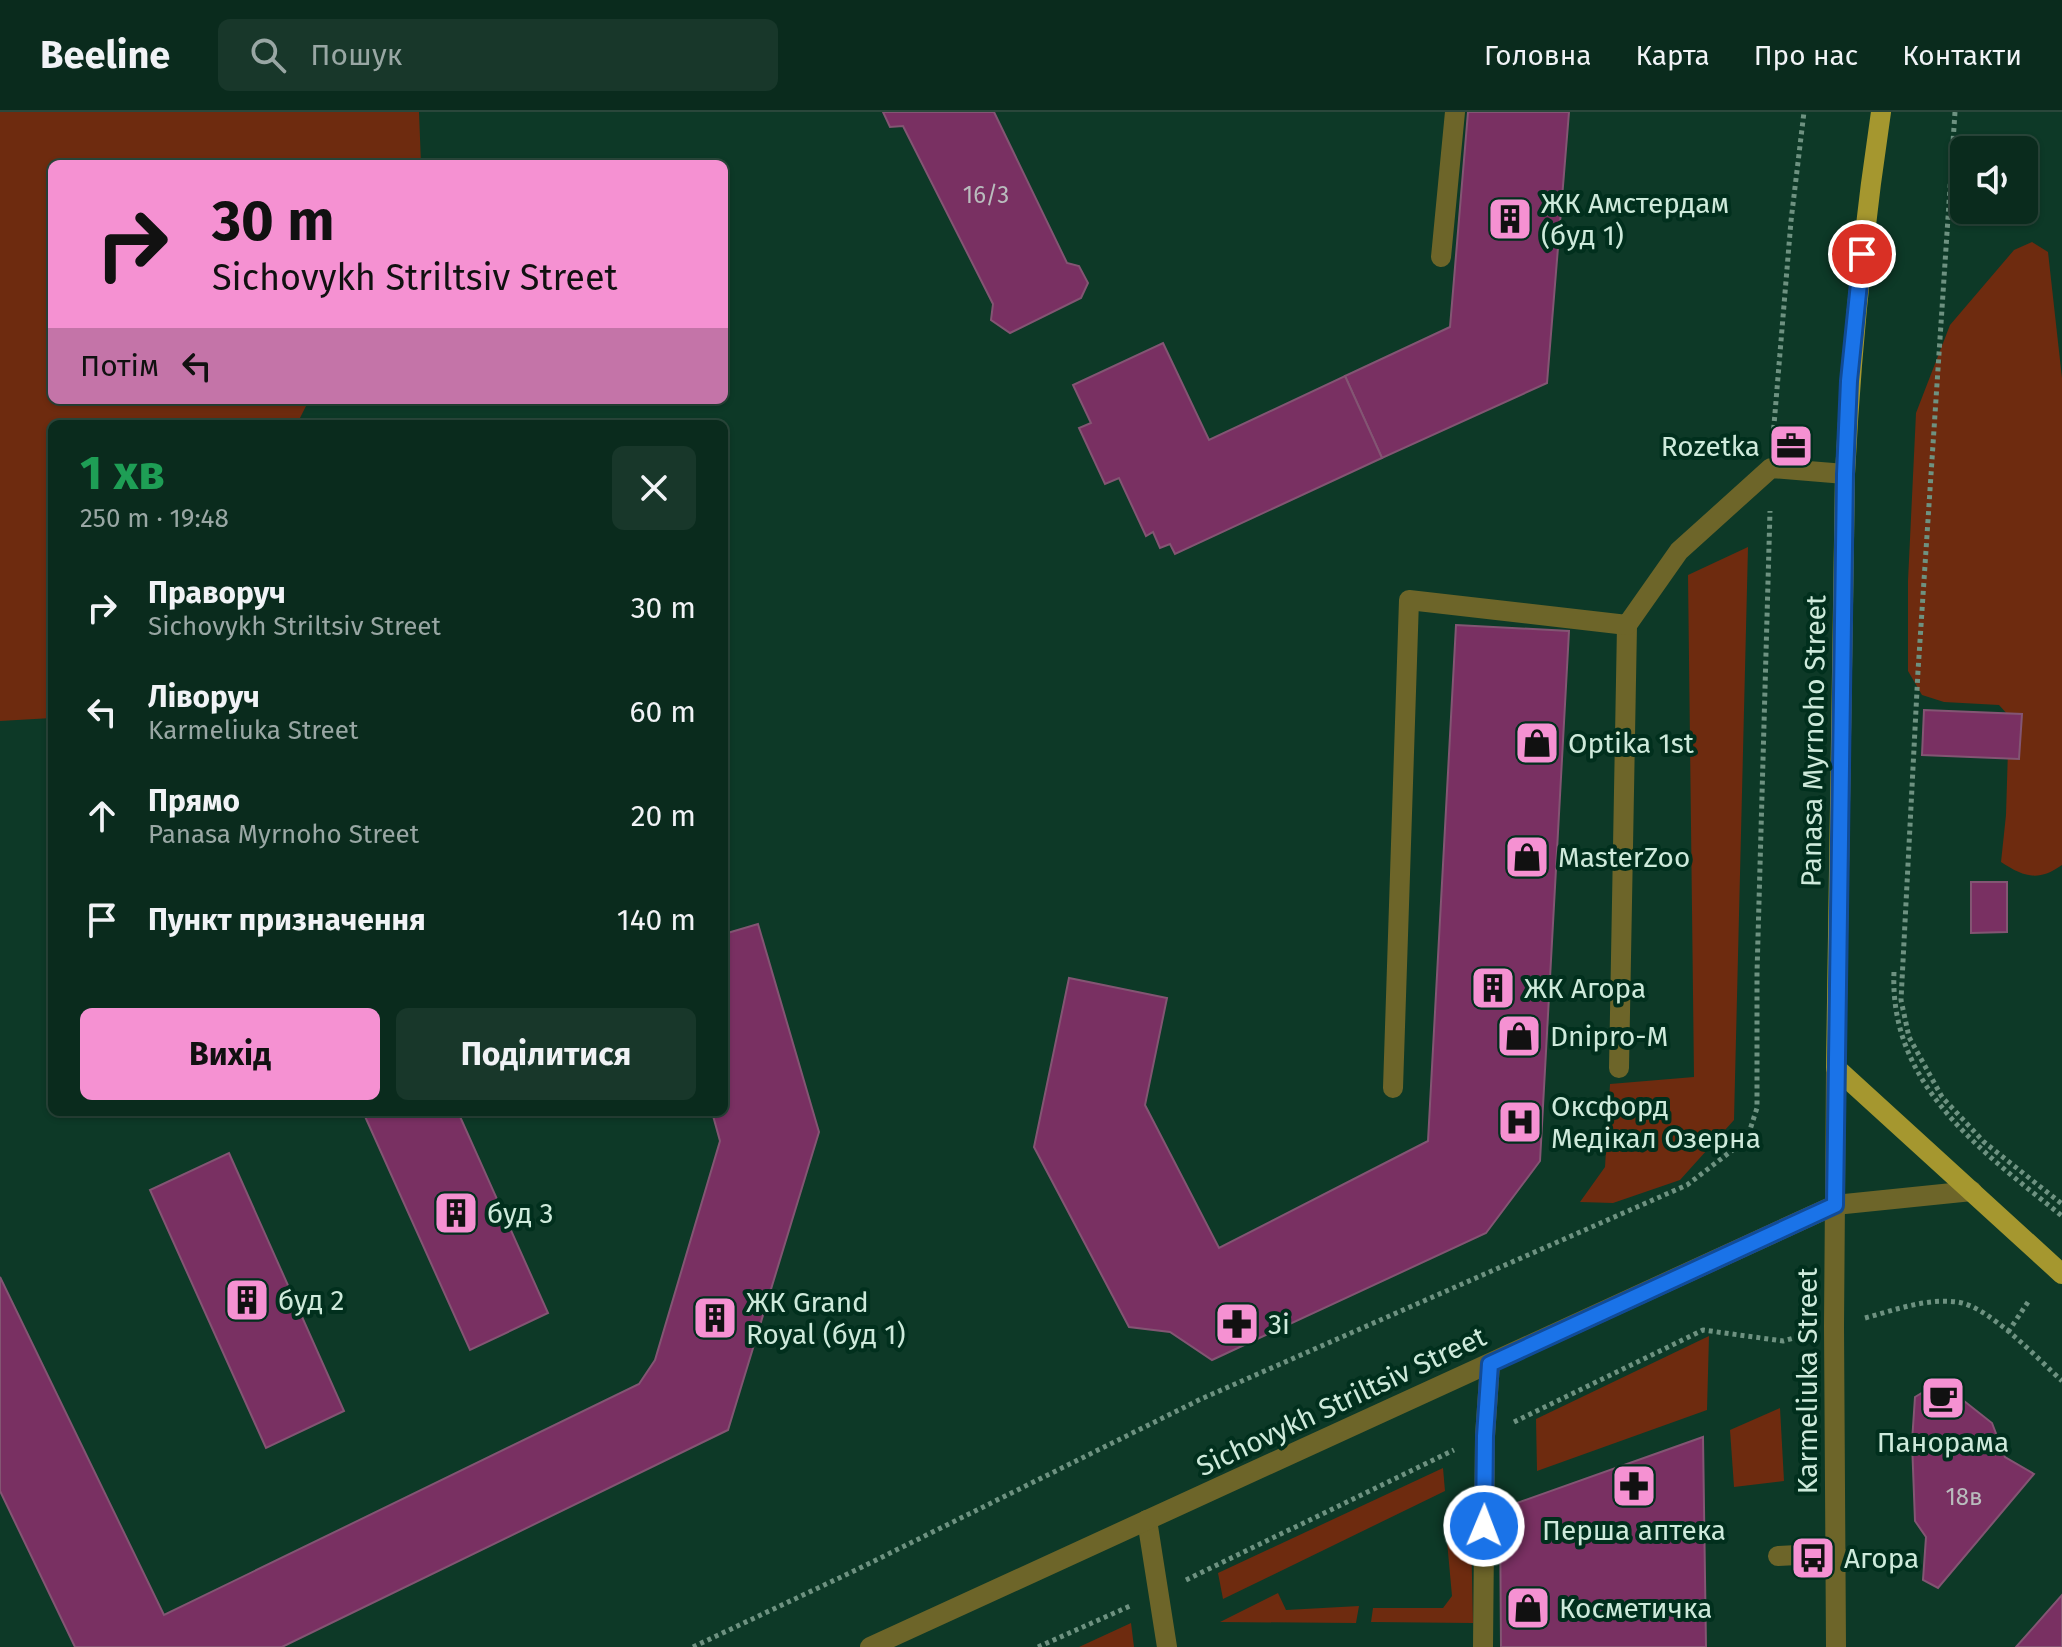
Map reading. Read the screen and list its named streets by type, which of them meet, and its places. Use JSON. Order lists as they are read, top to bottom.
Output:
{
  "streets": {
    "main road": ["Panasa Myrnoho Street"],
    "street": ["Karmeliuka Street", "Sichovykh Striltsiv Street"]
  },
  "crossings": [
    ["Panasa Myrnoho Street", "Karmeliuka Street"],
    ["Karmeliuka Street", "Sichovykh Striltsiv Street"]
  ],
  "places": {
    "building": [
      "ЖК Амстердам (буд 1)",
      "ЖК Агора",
      "буд 3",
      "буд 2",
      "ЖК Grand Royal (буд 1)"
    ],
    "office": ["Rozetka"],
    "shop": [
      "Оptika 1st",
      "MasterZoo",
      "Dnipro-M",
      "Косметичка"
    ],
    "hospital": ["Оксфорд Медікал Озерна"],
    "pharmacy": ["3i", "Перша аптека"],
    "cafe": ["Панорама"],
    "bus stop": ["Агора"]
  },
  "house_numbers": ["16/3", "18в"],
  "page": {
    "header": "Beeline",
    "search": "Пошук",
    "nav": [
      "Головна",
      "Карта",
      "Про нас",
      "Контакти"
    ],
    "turn": ["30 m", "Sichovykh Striltsiv Street"],
    "then": "Потім",
    "heading": ["1 хв", "250 m · 19:48"],
    "list": [
      {
        "name": "Праворуч",
        "note": "Sichovykh Striltsiv Street",
        "value": "30 m"
      },
      {
        "name": "Ліворуч",
        "note": "Karmeliuka Street",
        "value": "60 m"
      },
      {
        "name": "Прямо",
        "note": "Panasa Myrnoho Street",
        "value": "20 m"
      },
      {
        "name": "Пункт призначення",
        "value": "140 m"
      }
    ],
    "buttons": ["Вихід", "Поділитися"]
  }
}
